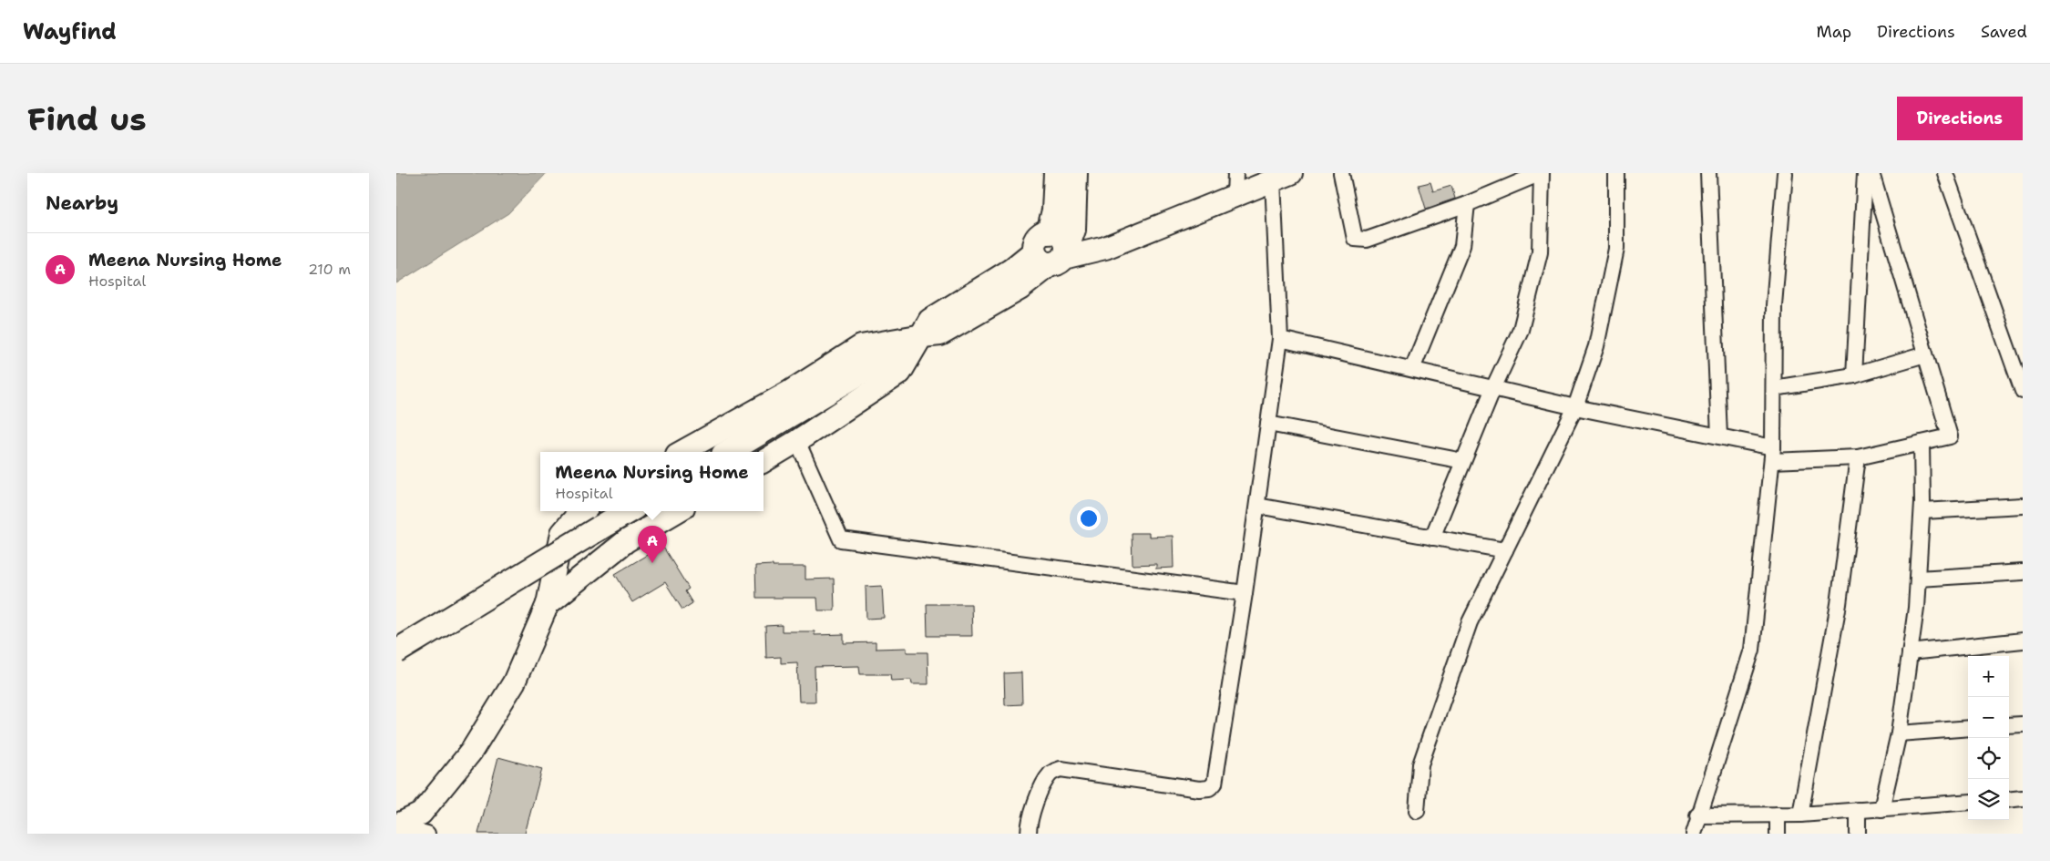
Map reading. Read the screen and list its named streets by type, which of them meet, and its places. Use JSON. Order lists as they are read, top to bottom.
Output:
{
  "page": {
    "header": "Wayfind",
    "nav": ["Map", "Directions", "Saved"],
    "buttons": "Directions",
    "title": "Find us",
    "heading": "Nearby",
    "list": [
      {
        "mark": "A",
        "name": "Meena Nursing Home",
        "note": "Hospital",
        "value": "210 m"
      }
    ],
    "popup": ["Meena Nursing Home", "Hospital"],
    "pins": "A",
    "map_buttons": ["+", "−"]
  }
}
